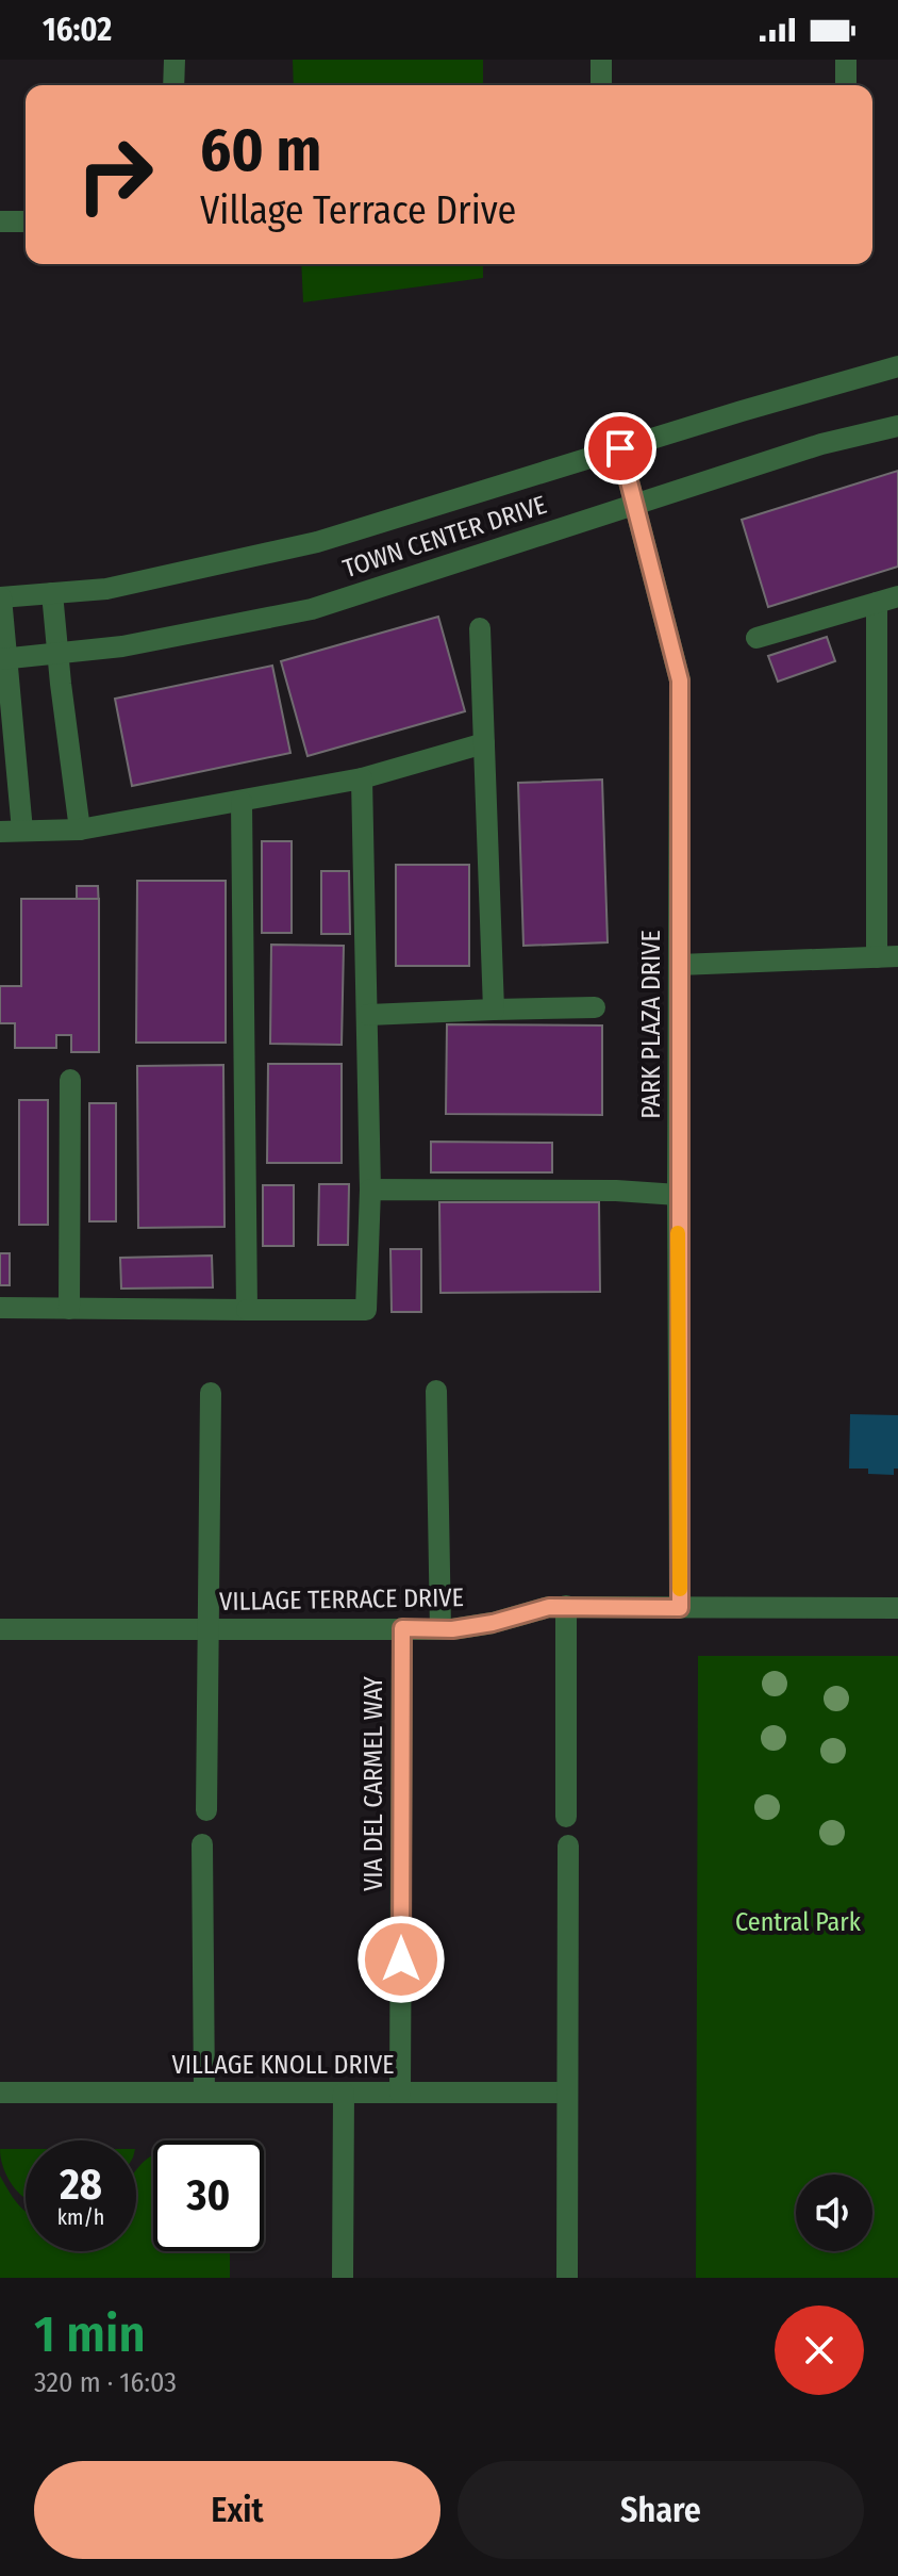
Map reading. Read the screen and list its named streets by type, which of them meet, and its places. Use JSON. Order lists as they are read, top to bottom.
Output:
{
  "streets": {
    "street": [
      "TOWN CENTER DRIVE",
      "PARK PLAZA DRIVE",
      "VILLAGE TERRACE DRIVE",
      "VIA DEL CARMEL WAY",
      "VILLAGE KNOLL DRIVE"
    ]
  },
  "crossings": [
    ["TOWN CENTER DRIVE", "PARK PLAZA DRIVE"],
    ["PARK PLAZA DRIVE", "VILLAGE TERRACE DRIVE"],
    ["VILLAGE TERRACE DRIVE", "VIA DEL CARMEL WAY"],
    ["VIA DEL CARMEL WAY", "VILLAGE KNOLL DRIVE"]
  ],
  "parks": ["Central Park"],
  "page": {
    "status": "16:02",
    "turn": ["60 m", "Village Terrace Drive"],
    "speed": "28 km/h",
    "limit": "30",
    "heading": ["1 min", "320 m · 16:03"],
    "buttons": ["Exit", "Share"]
  }
}
